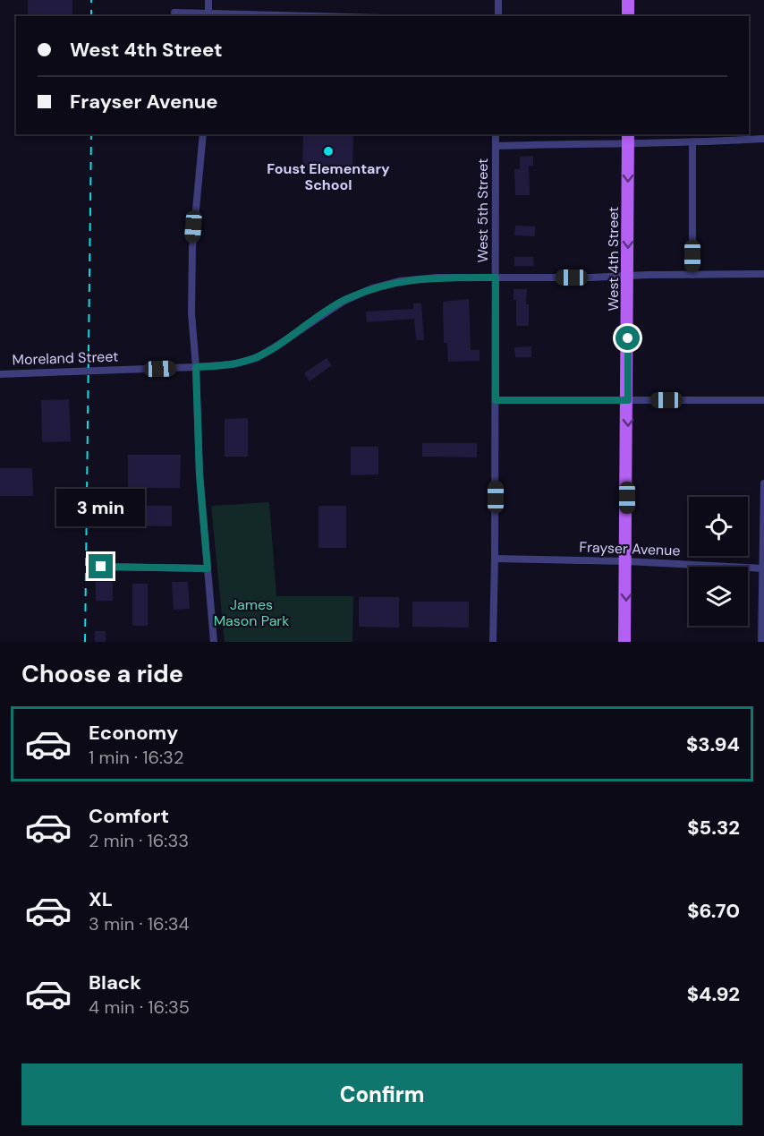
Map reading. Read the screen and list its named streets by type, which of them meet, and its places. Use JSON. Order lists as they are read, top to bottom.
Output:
{
  "streets": {
    "main road": ["West 4th Street"],
    "street": ["West 5th Street", "Moreland Street", "Frayser Avenue"]
  },
  "crossings": [
    ["West 5th Street", "Moreland Street"],
    ["West 5th Street", "Frayser Avenue"],
    ["West 4th Street", "Moreland Street"],
    ["West 4th Street", "Frayser Avenue"]
  ],
  "one_way": ["West 4th Street"],
  "parks": ["James Mason Park"],
  "places": ["Foust Elementary School"],
  "page": {
    "banner": ["West 4th Street", "Frayser Avenue"],
    "bubble": "3 min",
    "heading": "Choose a ride",
    "list": [
      {
        "name": "Economy",
        "note": "1 min · 16:32",
        "value": "$3.94"
      },
      {
        "name": "Comfort",
        "note": "2 min · 16:33",
        "value": "$5.32"
      },
      {
        "name": "XL",
        "note": "3 min · 16:34",
        "value": "$6.70"
      },
      {
        "name": "Black",
        "note": "4 min · 16:35",
        "value": "$4.92"
      }
    ],
    "buttons": "Confirm"
  }
}
